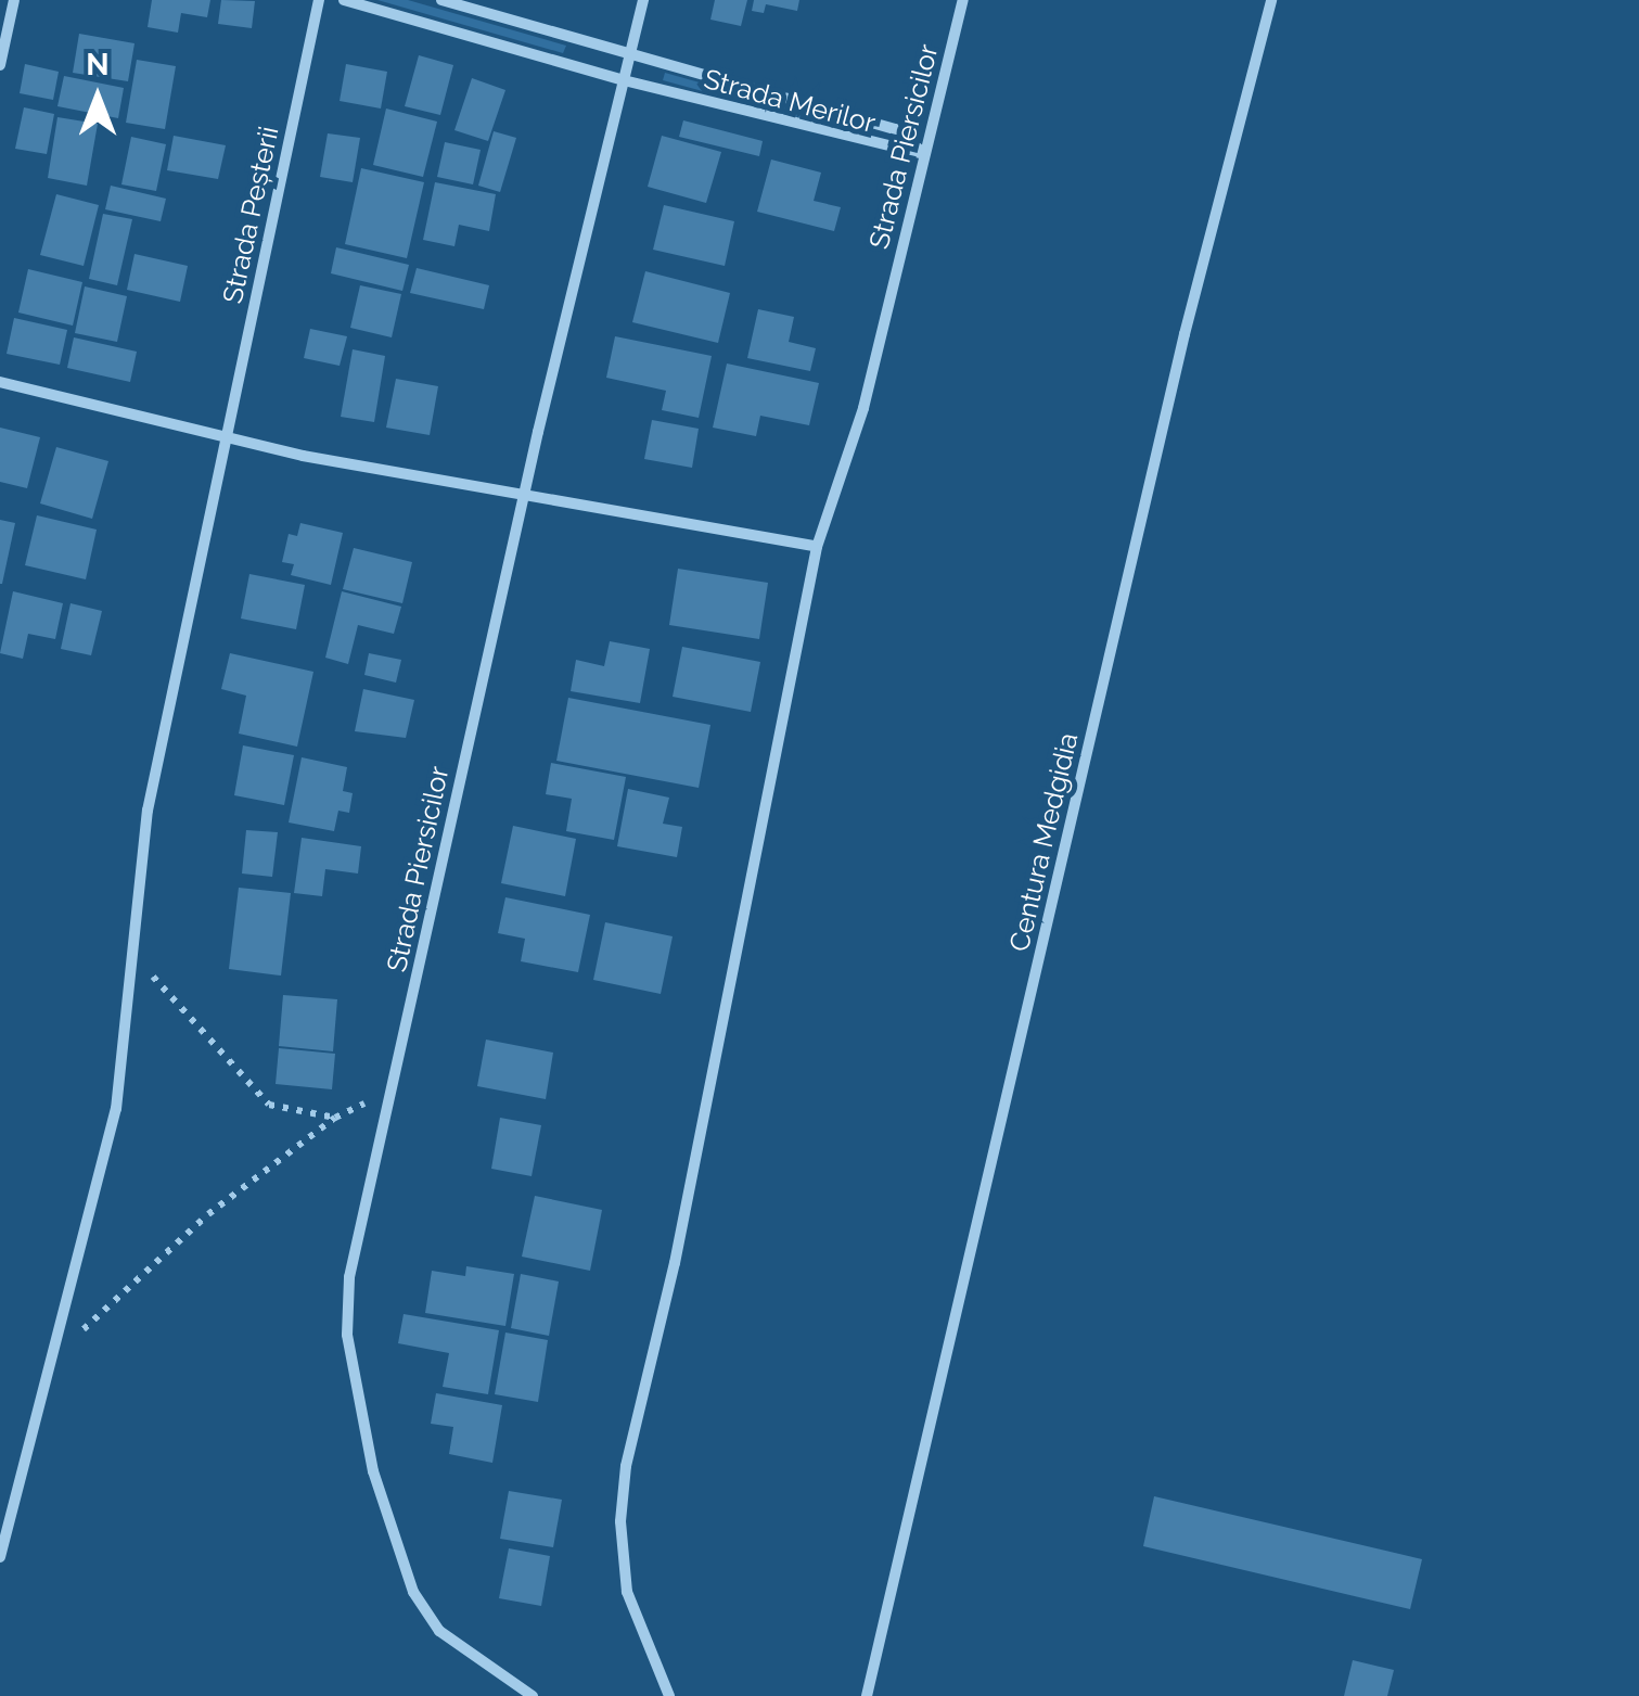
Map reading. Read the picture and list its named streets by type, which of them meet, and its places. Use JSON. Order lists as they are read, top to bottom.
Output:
{
  "streets": {
    "street": [
      "Strada Merilor",
      "Strada Piersicilor",
      "Strada Peșterii",
      "Centura Medgidia"
    ]
  },
  "crossings": [
    ["Strada Merilor", "Strada Piersicilor"]
  ],
  "north": "top"
}
